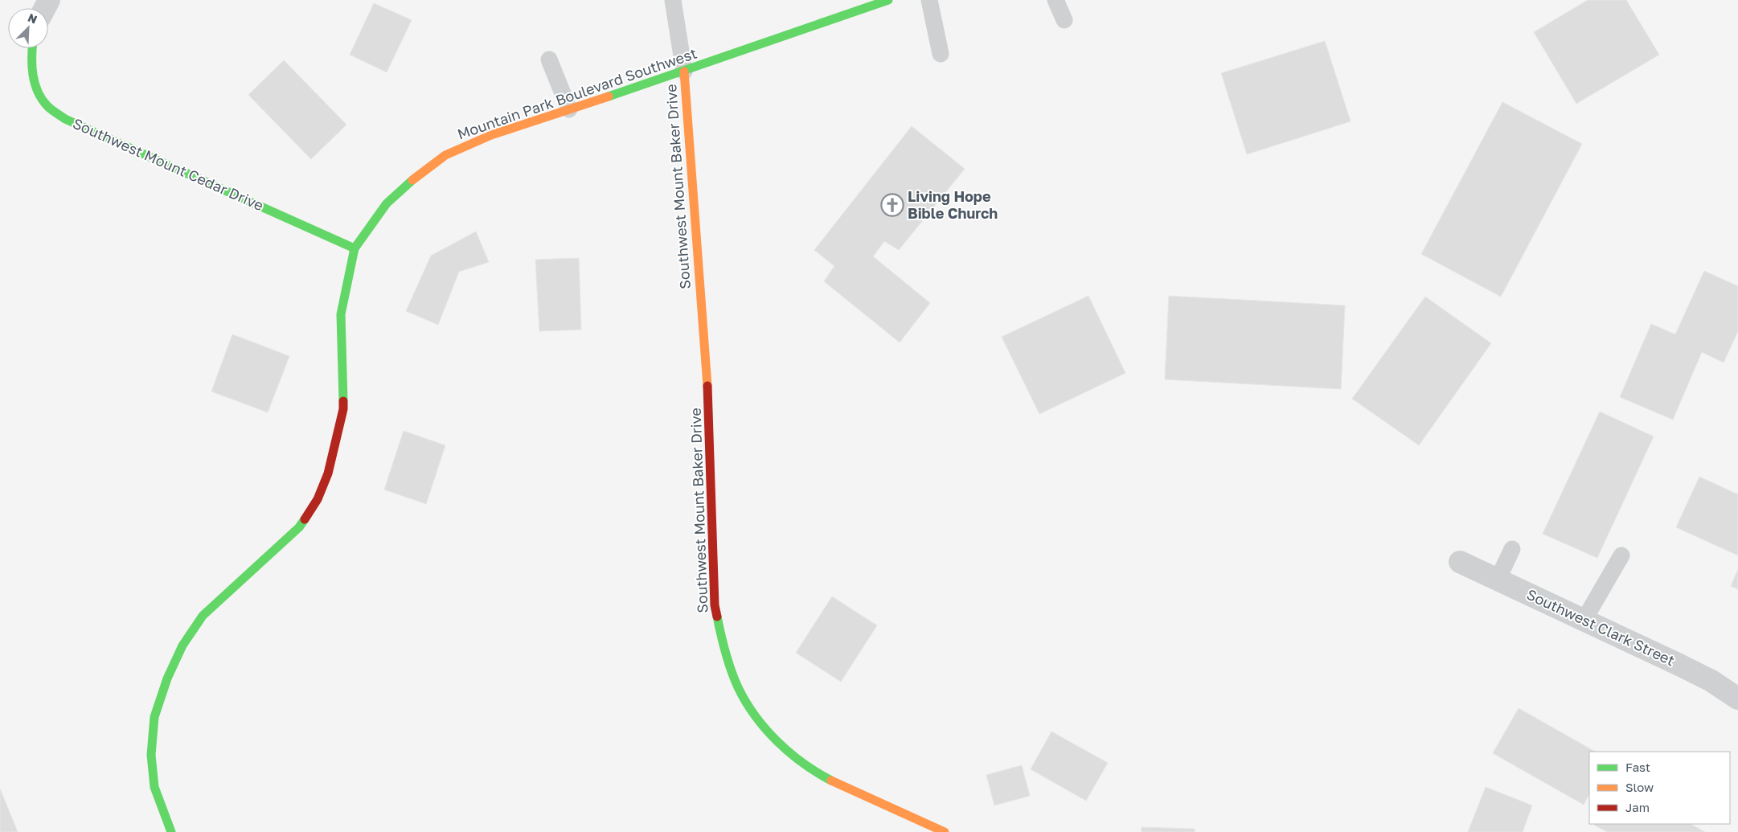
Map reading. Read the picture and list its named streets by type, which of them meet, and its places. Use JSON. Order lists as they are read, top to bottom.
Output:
{
  "streets": {
    "street": [
      "Mountain Park Boulevard Southwest",
      "Southwest Mount Cedar Drive",
      "Southwest Mount Baker Drive",
      "Southwest Clark Street"
    ]
  },
  "crossings": [
    ["Mountain Park Boulevard Southwest", "Southwest Mount Cedar Drive"],
    ["Mountain Park Boulevard Southwest", "Southwest Mount Baker Drive"]
  ],
  "places": {
    "church": ["Living Hope Bible Church"]
  },
  "legend": ["Fast", "Slow", "Jam"],
  "north": "top right"
}
